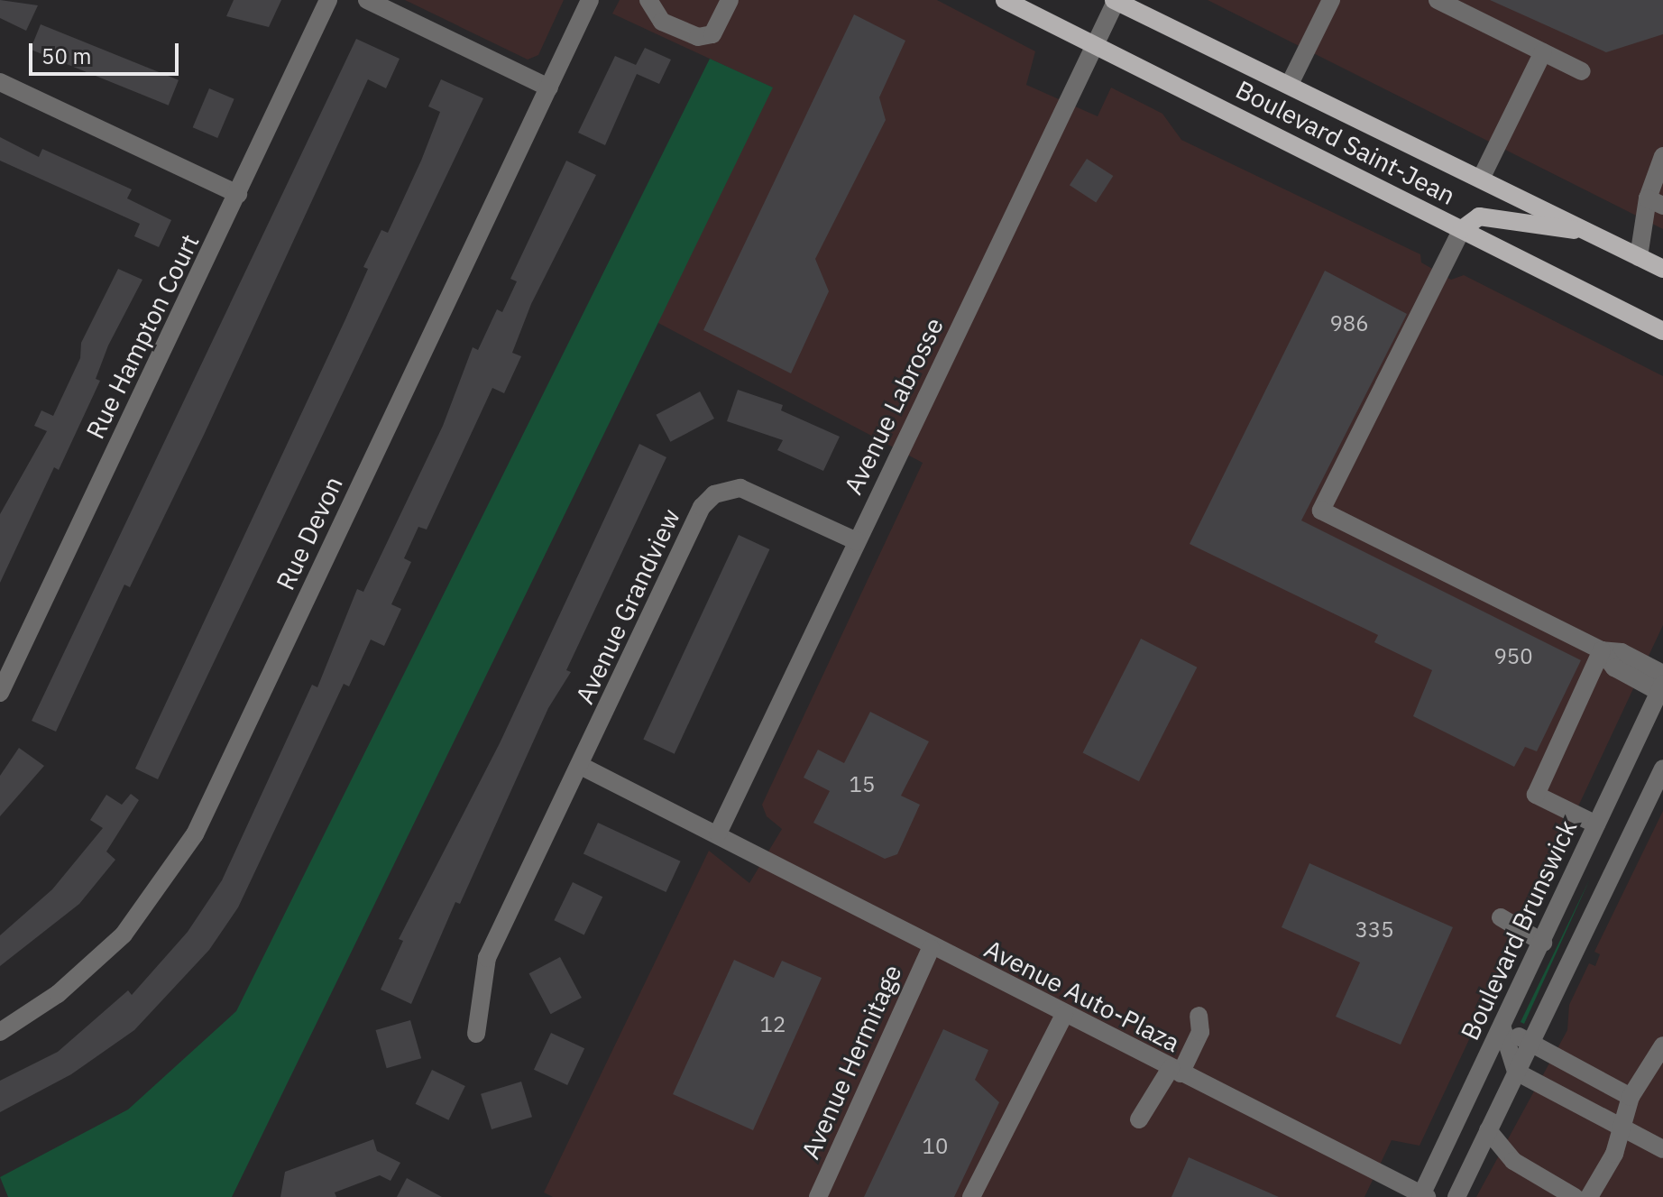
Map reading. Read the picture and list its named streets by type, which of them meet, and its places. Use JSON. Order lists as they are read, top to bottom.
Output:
{
  "streets": {
    "main road": ["Boulevard Saint-Jean"],
    "street": [
      "Rue Hampton Court",
      "Avenue Labrosse",
      "Rue Devon",
      "Avenue Grandview",
      "Boulevard Brunswick",
      "Avenue Auto-Plaza",
      "Avenue Hermitage"
    ]
  },
  "crossings": [
    ["Boulevard Saint-Jean", "Avenue Labrosse"],
    ["Avenue Labrosse", "Avenue Grandview"],
    ["Avenue Labrosse", "Avenue Auto-Plaza"],
    ["Boulevard Brunswick", "Avenue Auto-Plaza"],
    ["Avenue Auto-Plaza", "Avenue Hermitage"]
  ],
  "house_numbers": [
    "986",
    "950",
    "15",
    "335",
    "12",
    "10"
  ],
  "scale_bar": "50 m"
}
